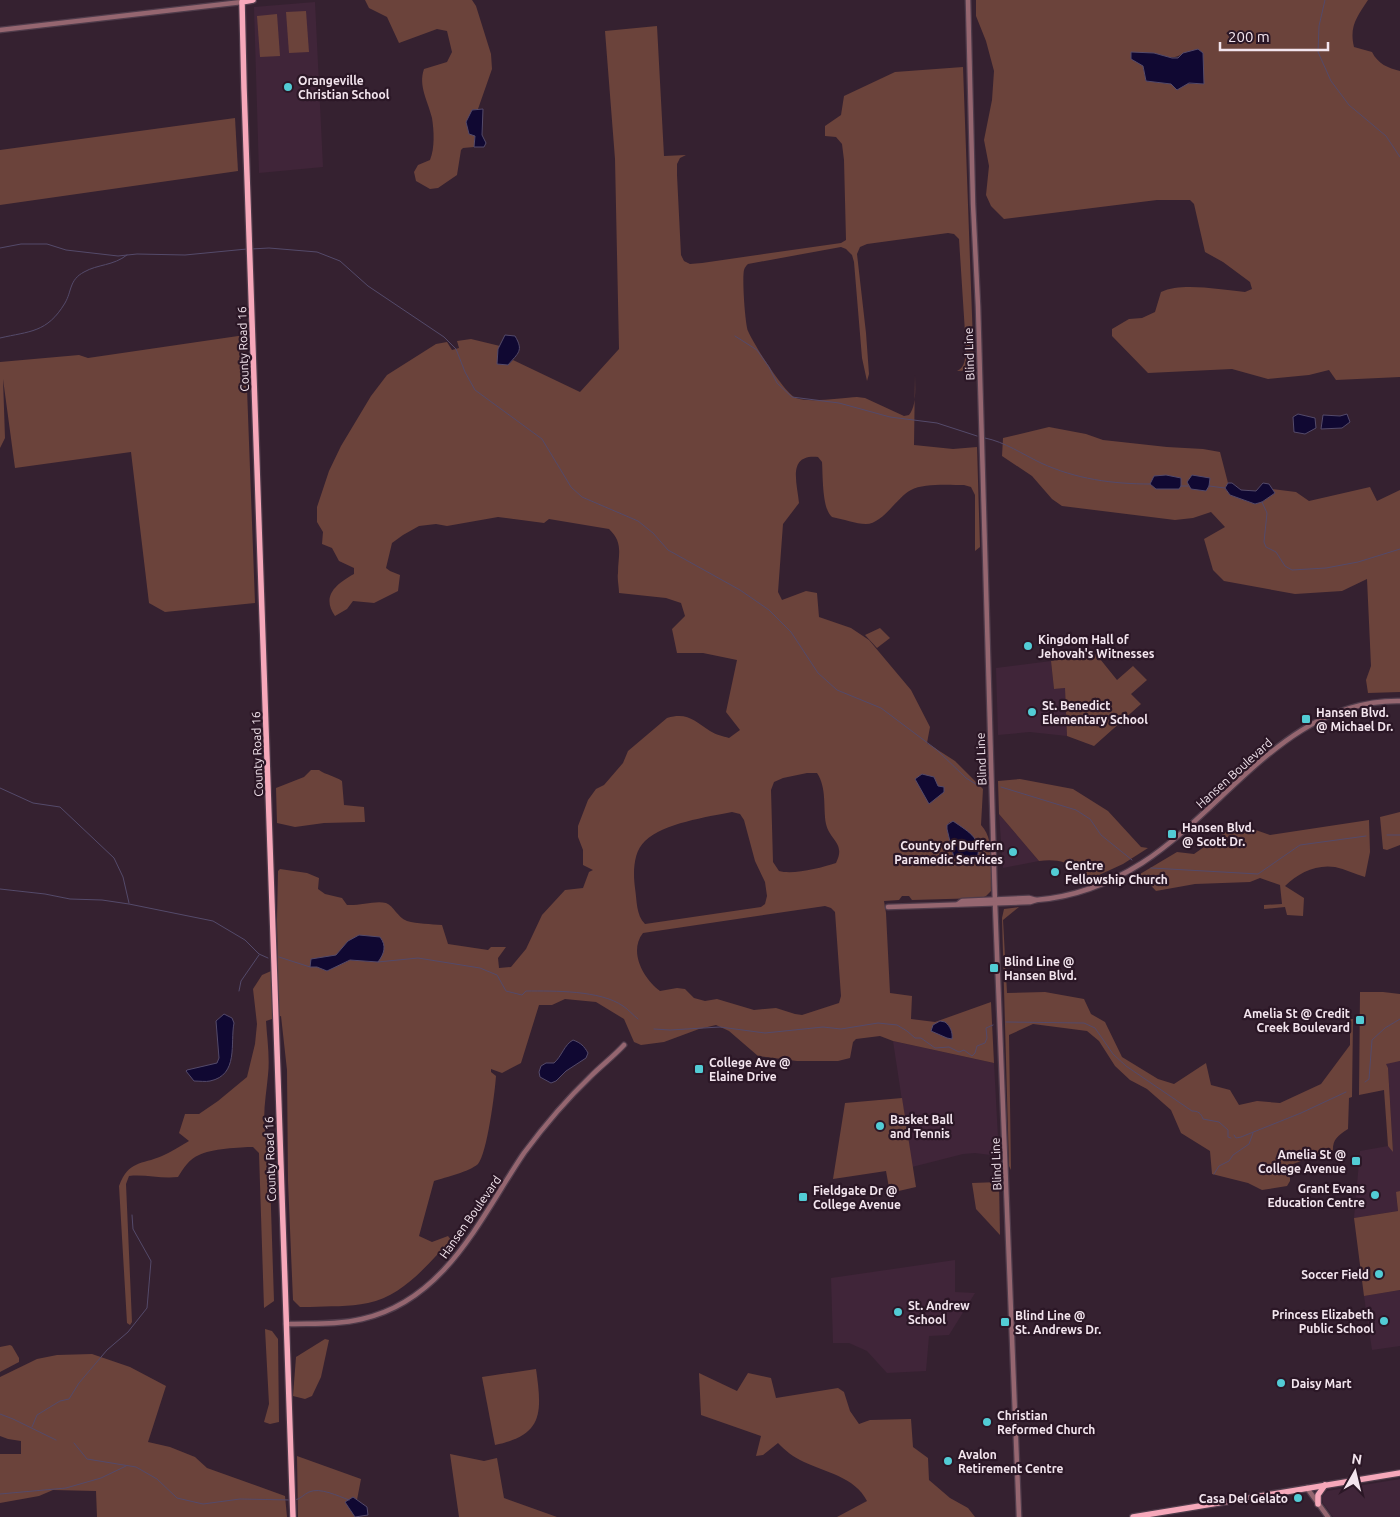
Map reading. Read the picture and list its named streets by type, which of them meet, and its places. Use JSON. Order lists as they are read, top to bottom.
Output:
{
  "streets": {
    "main road": ["County Road 16"],
    "street": ["Blind Line", "Hansen Boulevard"]
  },
  "crossings": [
    ["County Road 16", "Hansen Boulevard"],
    ["Blind Line", "Hansen Boulevard"]
  ],
  "places": {
    "other": [
      "Orangeville Christian School",
      "Kingdom Hall of Jehovah's Witnesses",
      "St. Benedict Elementary School",
      "County of Duffern Paramedic Services",
      "Centre Fellowship Church",
      "Basket Ball and Tennis",
      "Grant Evans Education Centre",
      "Soccer Field",
      "St. Andrew School",
      "Princess Elizabeth Public School",
      "Daisy Mart",
      "Christian Reformed Church",
      "Avalon Retirement Centre",
      "Casa Del Gelato"
    ],
    "transit": [
      "Hansen Blvd. @ Michael Dr.",
      "Hansen Blvd. @ Scott Dr.",
      "Blind Line @ Hansen Blvd.",
      "Amelia St @ Credit Creek Boulevard",
      "College Ave @ Elaine Drive",
      "Amelia St @ College Avenue",
      "Fieldgate Dr @ College Avenue",
      "Blind Line @ St. Andrews Dr."
    ]
  },
  "scale_bar": "200 m",
  "north": "top"
}
